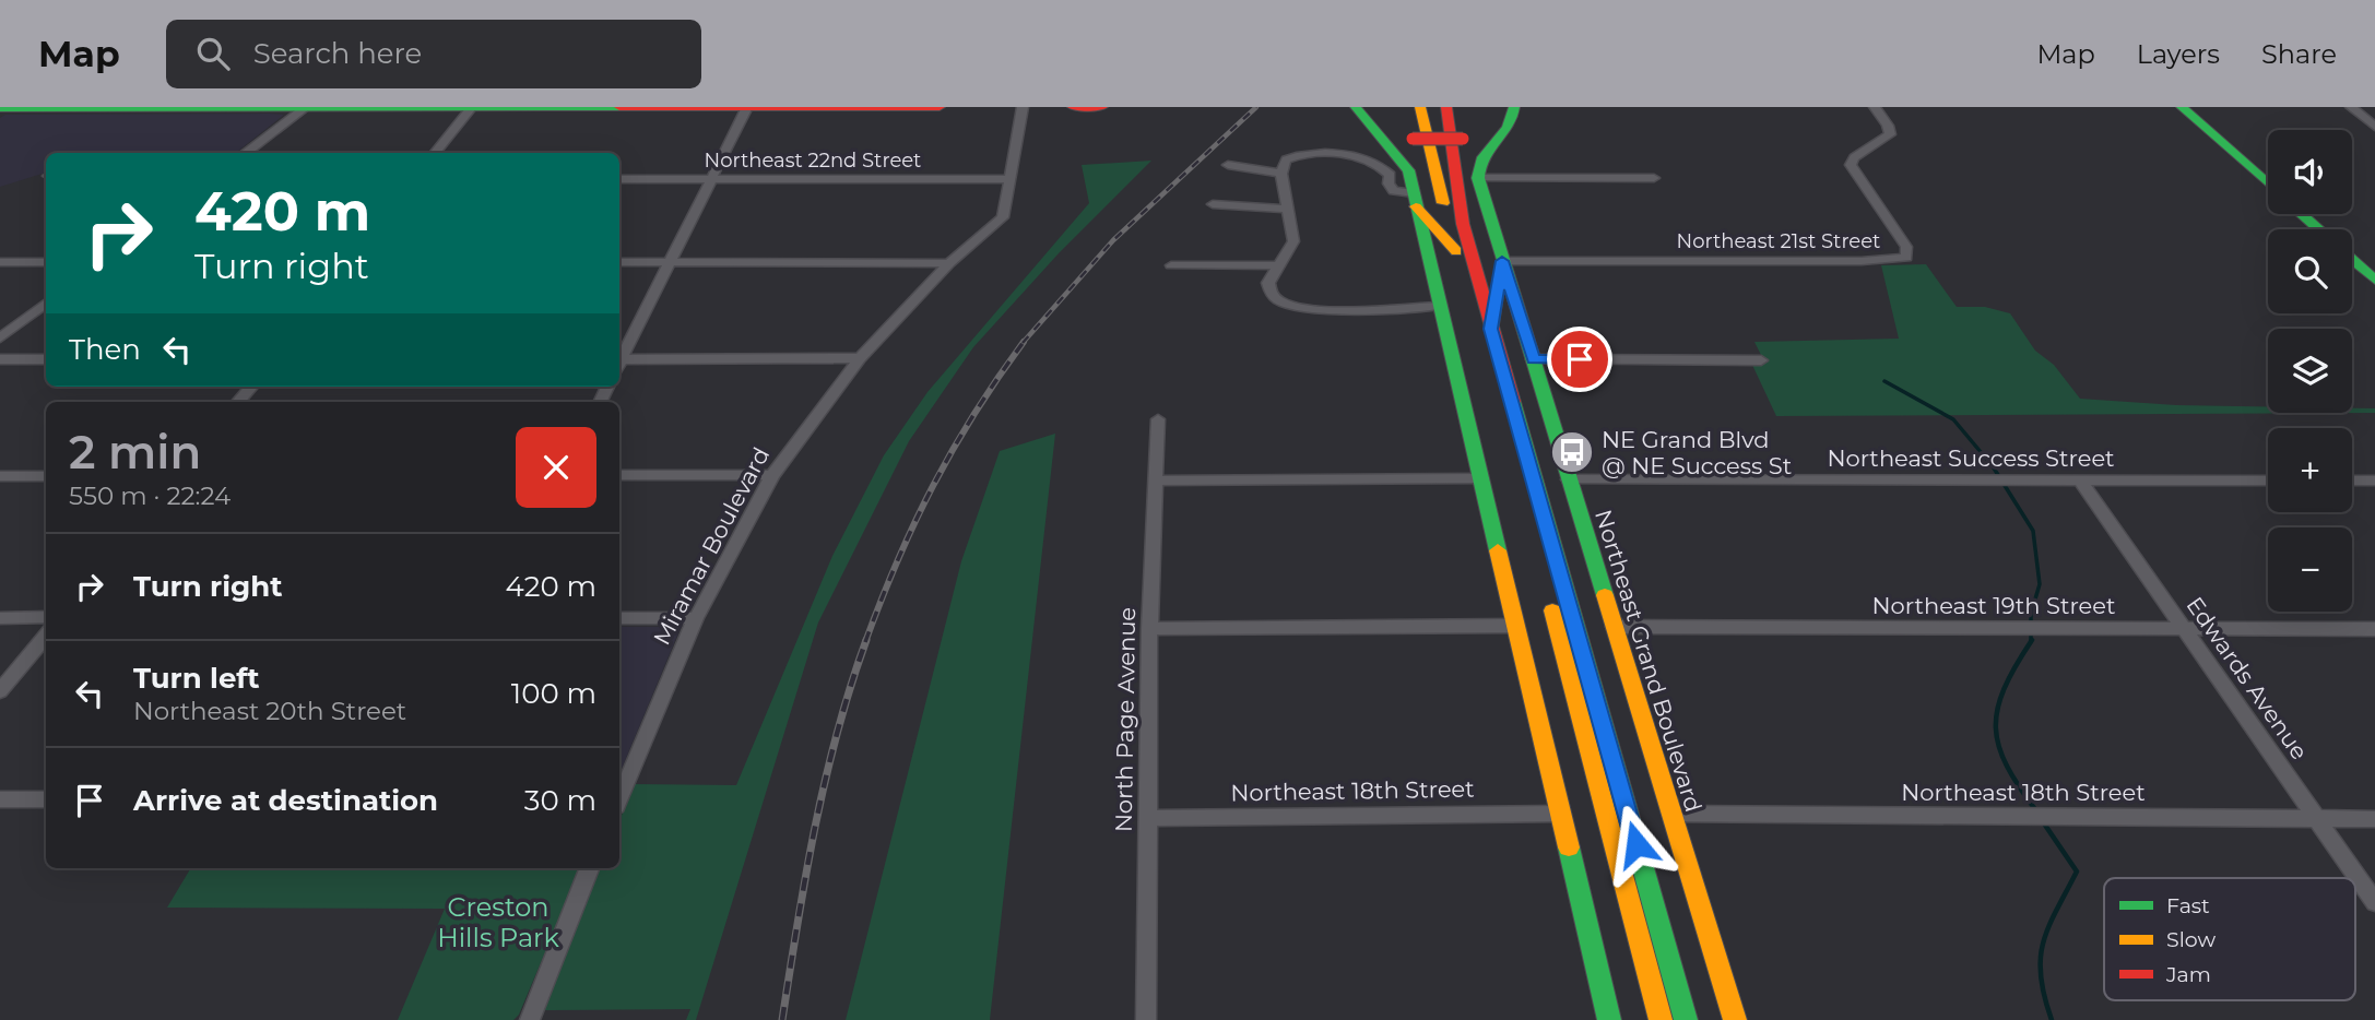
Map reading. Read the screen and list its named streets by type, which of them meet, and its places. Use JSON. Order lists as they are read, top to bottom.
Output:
{
  "streets": {
    "main road": ["Northeast Grand Boulevard"],
    "street": [
      "Northeast 22nd Street",
      "Northeast 21st Street",
      "Northeast Success Street",
      "Miramar Boulevard",
      "Northeast 19th Street",
      "Edwards Avenue",
      "North Page Avenue",
      "Northeast 18th Street"
    ]
  },
  "crossings": [
    ["Northeast 22nd Street", "Miramar Boulevard"],
    ["Northeast 21st Street", "Northeast Grand Boulevard"],
    ["Northeast Success Street", "Northeast Grand Boulevard"],
    ["Northeast Success Street", "Edwards Avenue"],
    ["Northeast 19th Street", "Northeast Grand Boulevard"],
    ["Northeast 19th Street", "Edwards Avenue"],
    ["Northeast Grand Boulevard", "Northeast 18th Street"],
    ["Edwards Avenue", "Northeast 18th Street"],
    ["North Page Avenue", "Northeast 18th Street"]
  ],
  "parks": ["Creston Hills Park"],
  "places": {
    "bus stop": ["NE Grand Blvd @ NE Success St"]
  },
  "legend": ["Fast", "Slow", "Jam"],
  "page": {
    "header": "Map",
    "search": "Search here",
    "nav": ["Map", "Layers", "Share"],
    "map_buttons": ["+", "−"],
    "turn": ["420 m", "Turn right"],
    "then": "Then",
    "heading": ["2 min", "550 m · 22:24"],
    "list": [
      {
        "name": "Turn right",
        "value": "420 m"
      },
      {
        "name": "Turn left",
        "note": "Northeast 20th Street",
        "value": "100 m"
      },
      {
        "name": "Arrive at destination",
        "value": "30 m"
      }
    ]
  }
}
